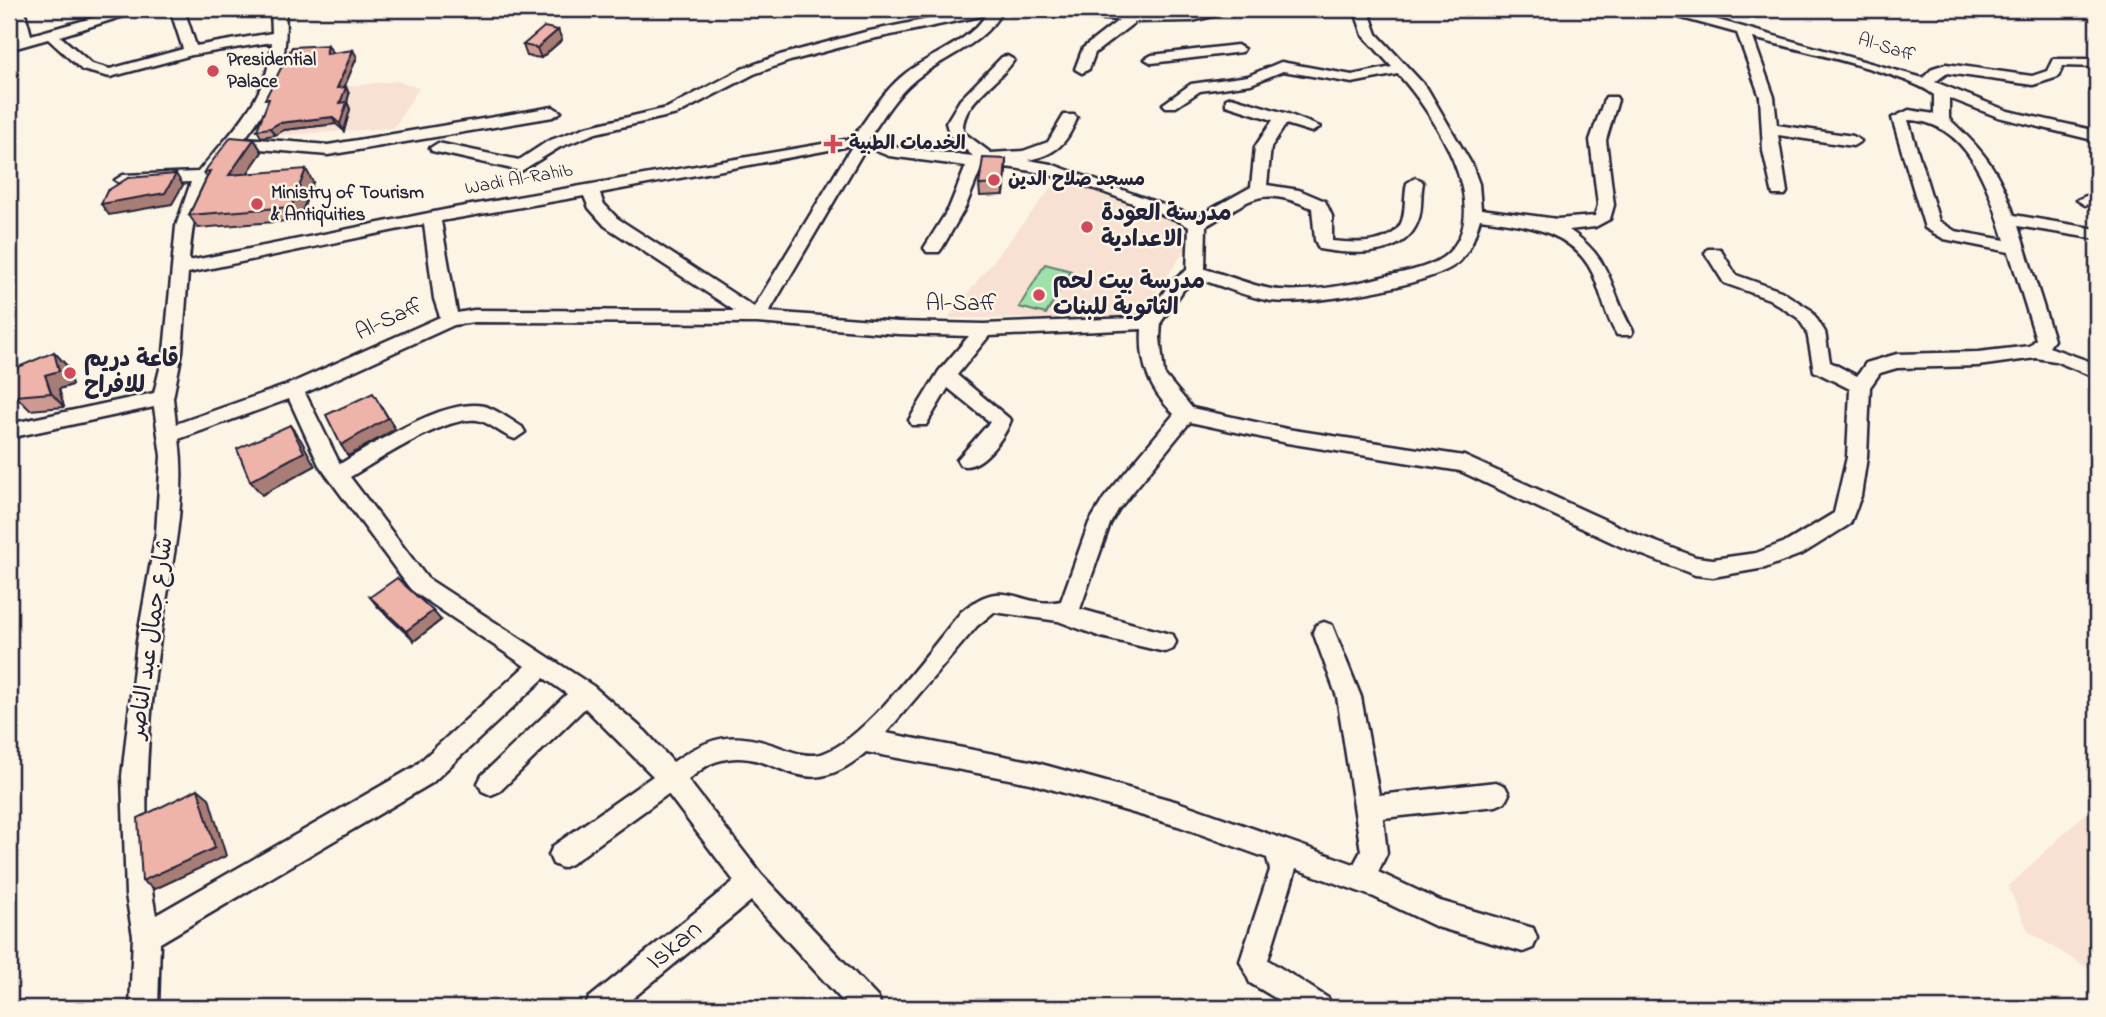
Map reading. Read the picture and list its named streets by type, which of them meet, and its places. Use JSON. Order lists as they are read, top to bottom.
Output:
{
  "streets": {
    "street": [
      "Al-Saff",
      "Wadi Al-Rahib",
      "شارع جمال عبد الناصر",
      "Iskan"
    ]
  },
  "crossings": [
    ["Al-Saff", "شارع جمال عبد الناصر"],
    ["Wadi Al-Rahib", "شارع جمال عبد الناصر"]
  ],
  "places": {
    "other": [
      "Presidential Palace",
      "مسجد صلاح الدين",
      "Ministry of Tourism & Antiquities",
      "مدرسة العودة الاعدادية",
      "مدرسة بيت لحم الثاتوية للبنات",
      "قاعة دريم للافراح"
    ],
    "health": ["الخدمات الطبية"]
  }
}
